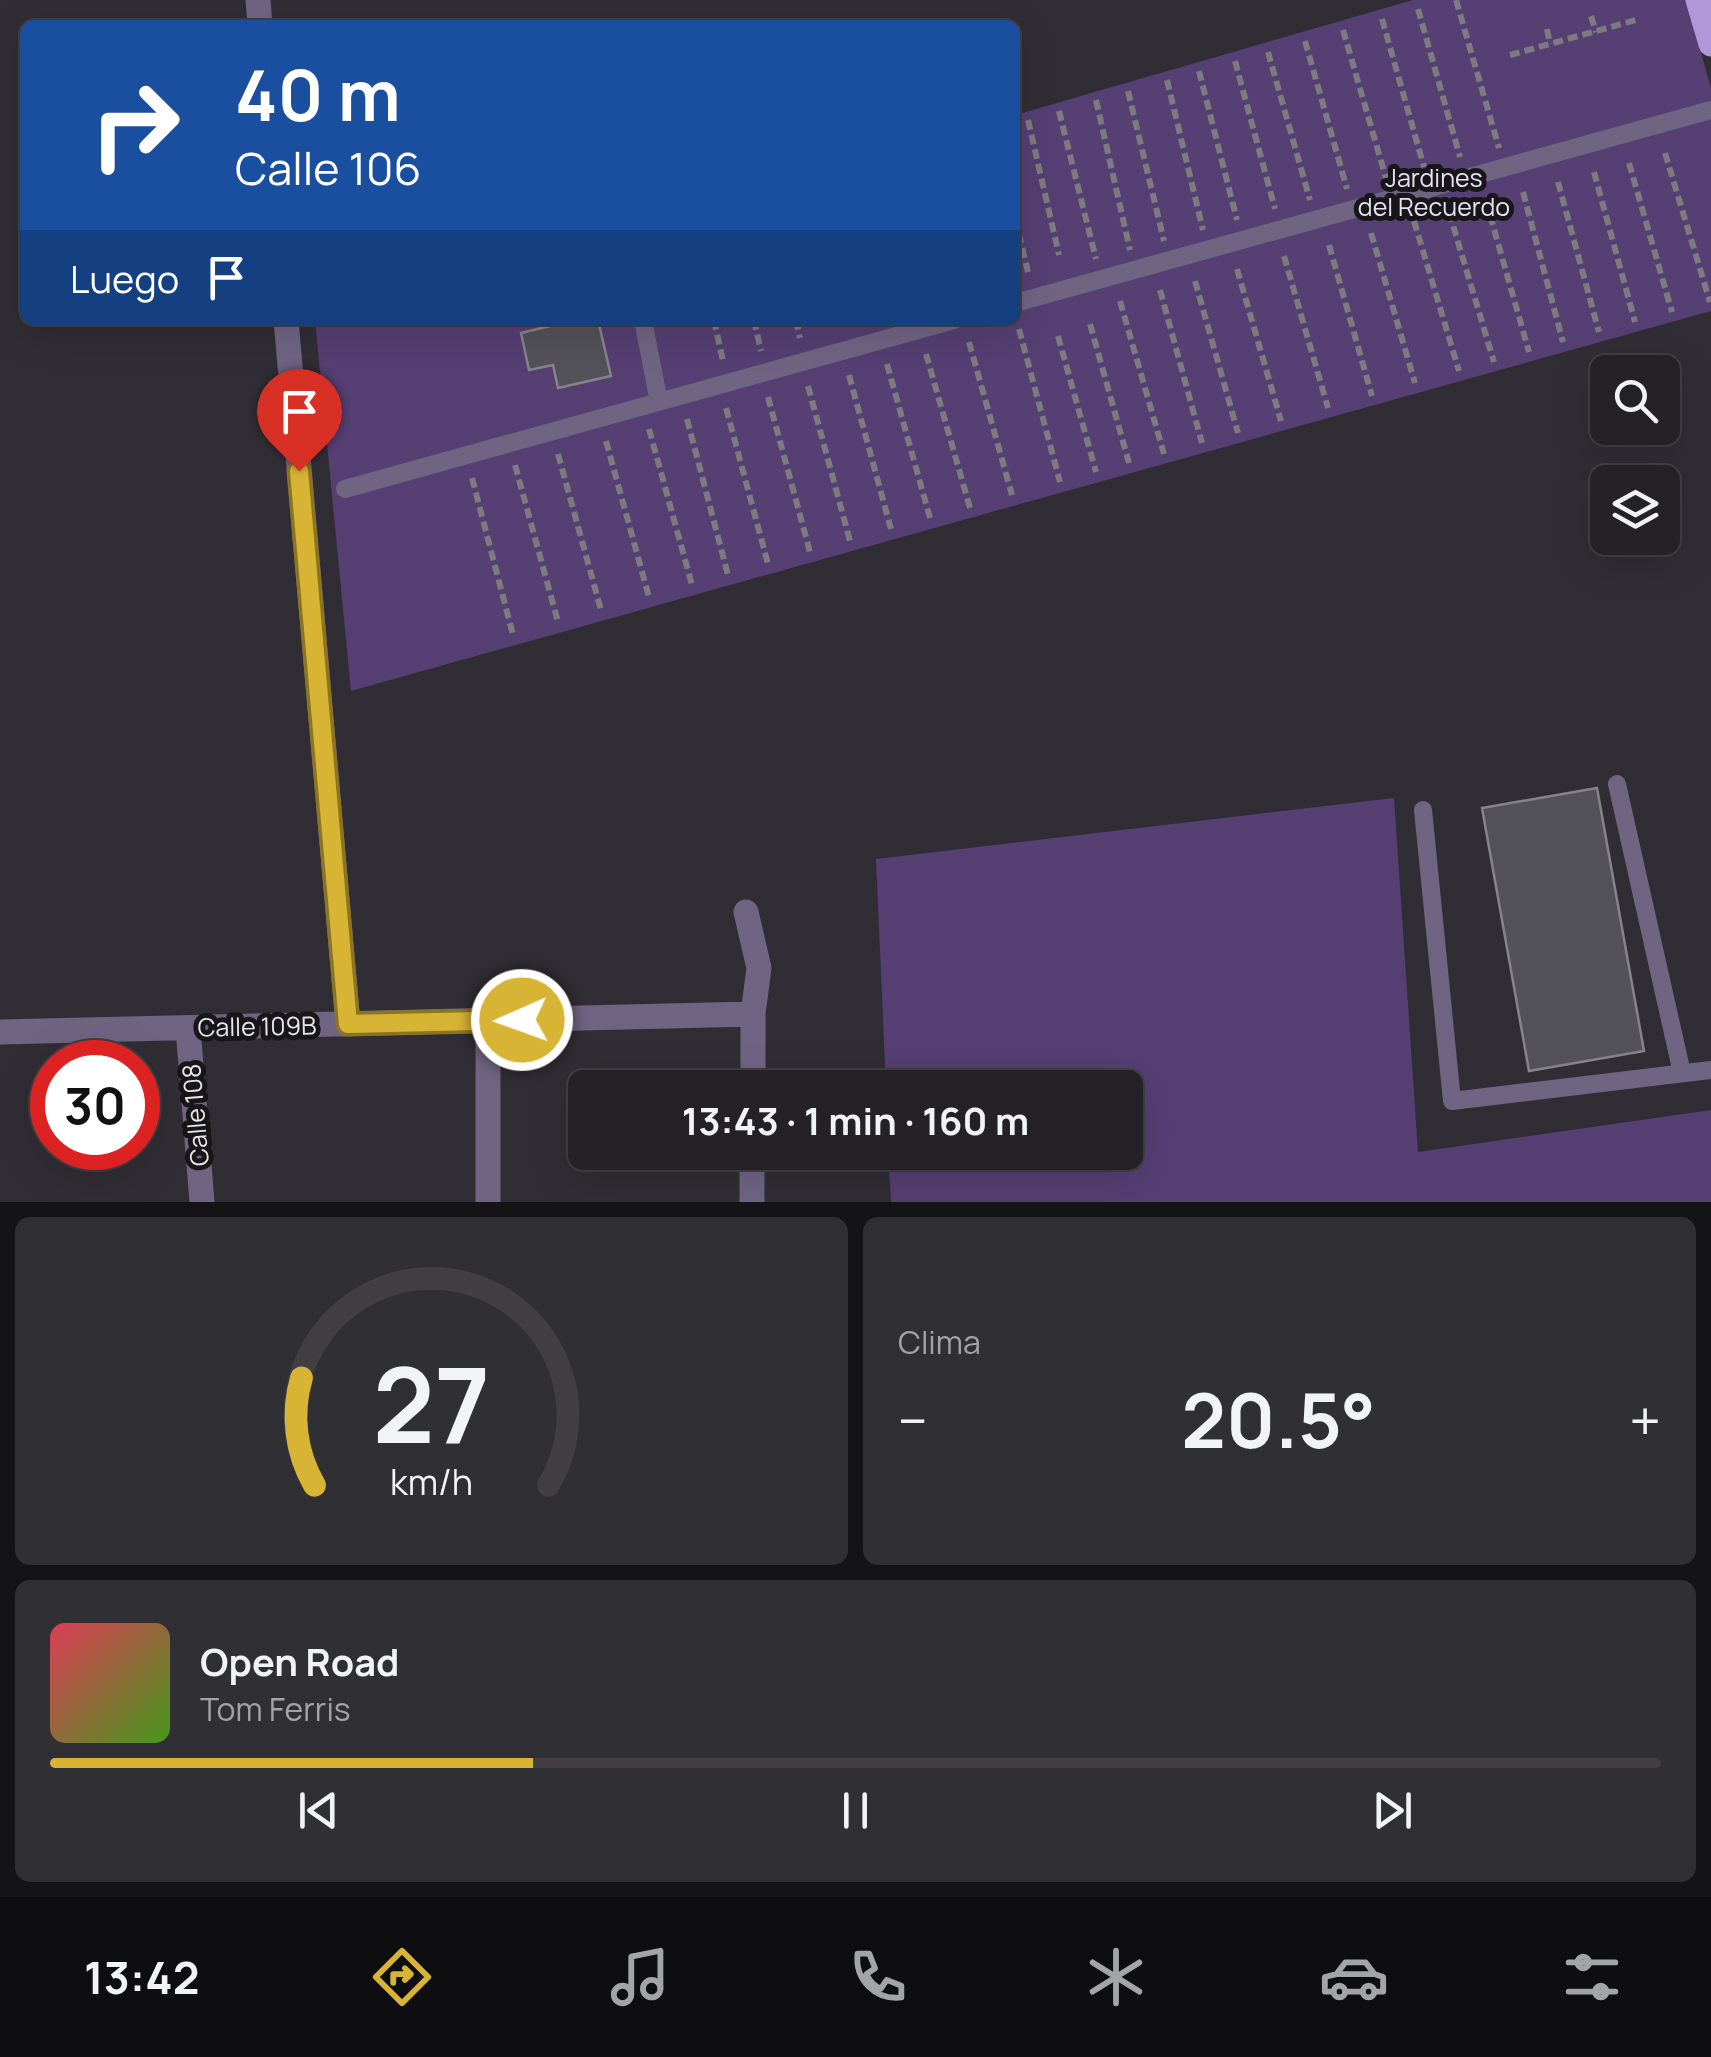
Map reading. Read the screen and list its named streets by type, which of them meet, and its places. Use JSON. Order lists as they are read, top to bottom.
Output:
{
  "streets": {
    "street": ["Calle 109B", "Calle 108"]
  },
  "crossings": [
    ["Calle 109B", "Calle 108"]
  ],
  "parks": ["Jardines del Recuerdo"],
  "page": {
    "turn": ["40 m", "Calle 106"],
    "then": "Luego",
    "limit": "30",
    "trip": "13:43 · 1 min · 160 m",
    "tile": "Clima",
    "heat": ["−", "20.5°", "+"],
    "song": ["Open Road", "Tom Ferris"],
    "tabs": "13:42",
    "gauge": ["27", "km/h"]
  }
}
